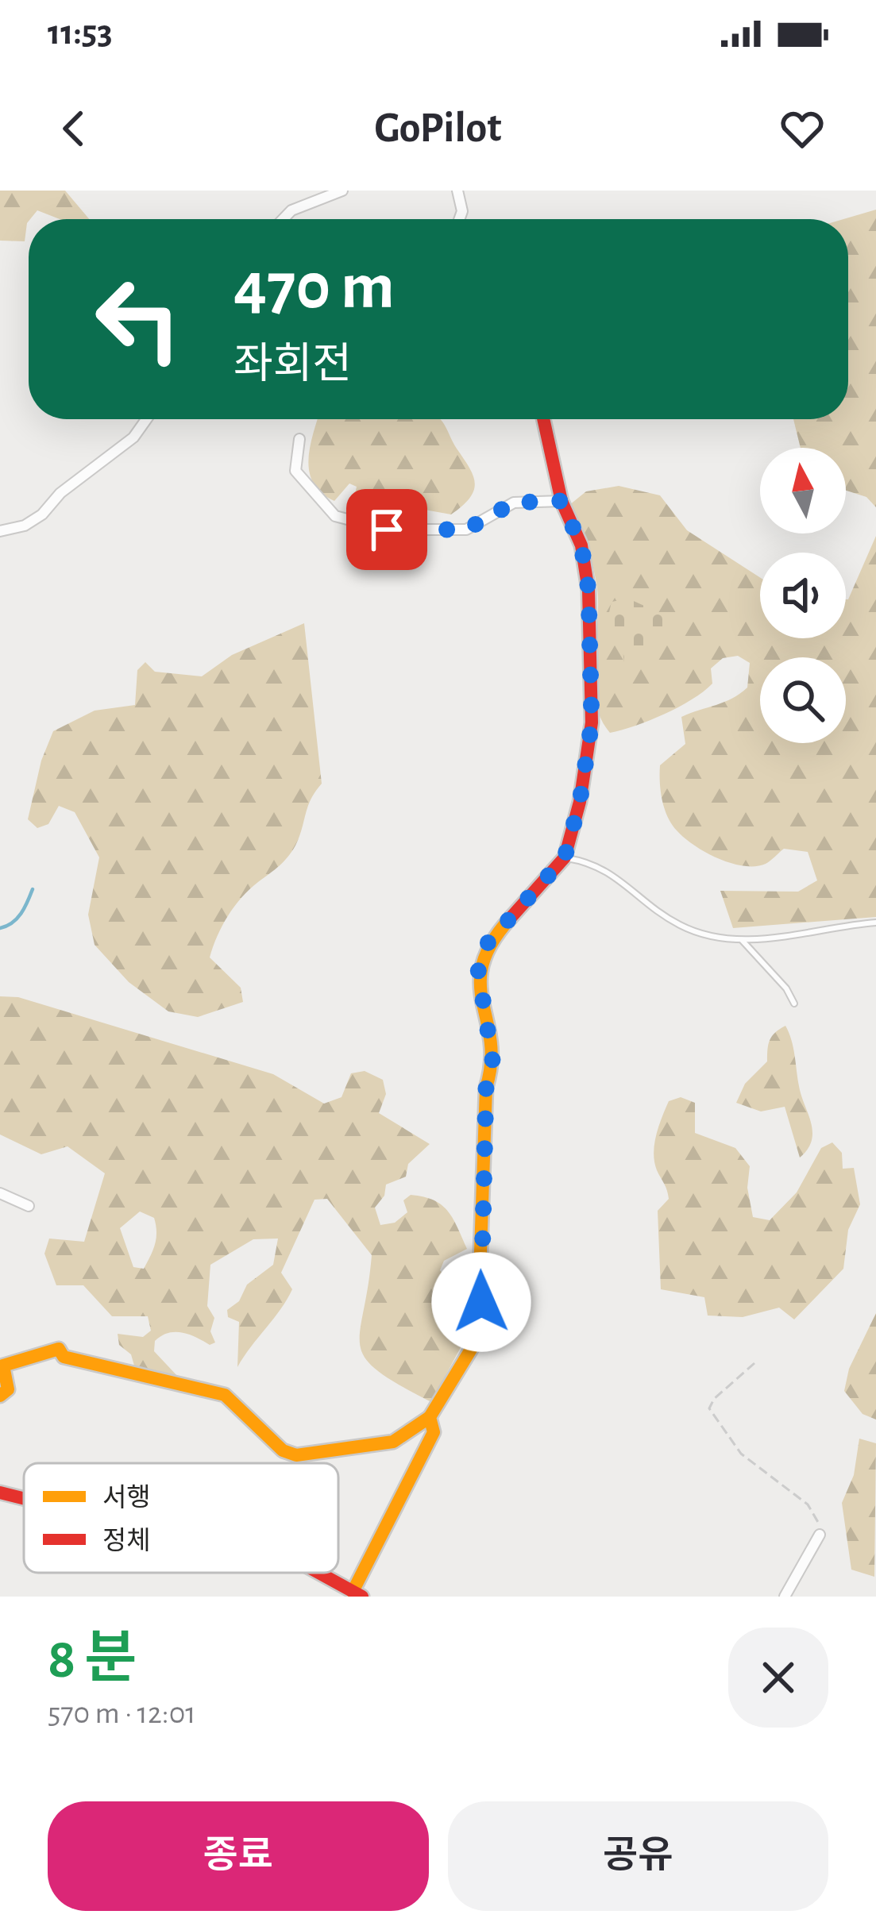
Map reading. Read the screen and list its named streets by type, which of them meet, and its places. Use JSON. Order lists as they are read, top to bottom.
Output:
{
  "legend": ["서행", "정체"],
  "north": "top",
  "page": {
    "status": "11:53",
    "header": "GoPilot",
    "turn": ["470 m", "좌회전"],
    "heading": ["8 분", "570 m · 12:01"],
    "buttons": ["종료", "공유"]
  }
}
